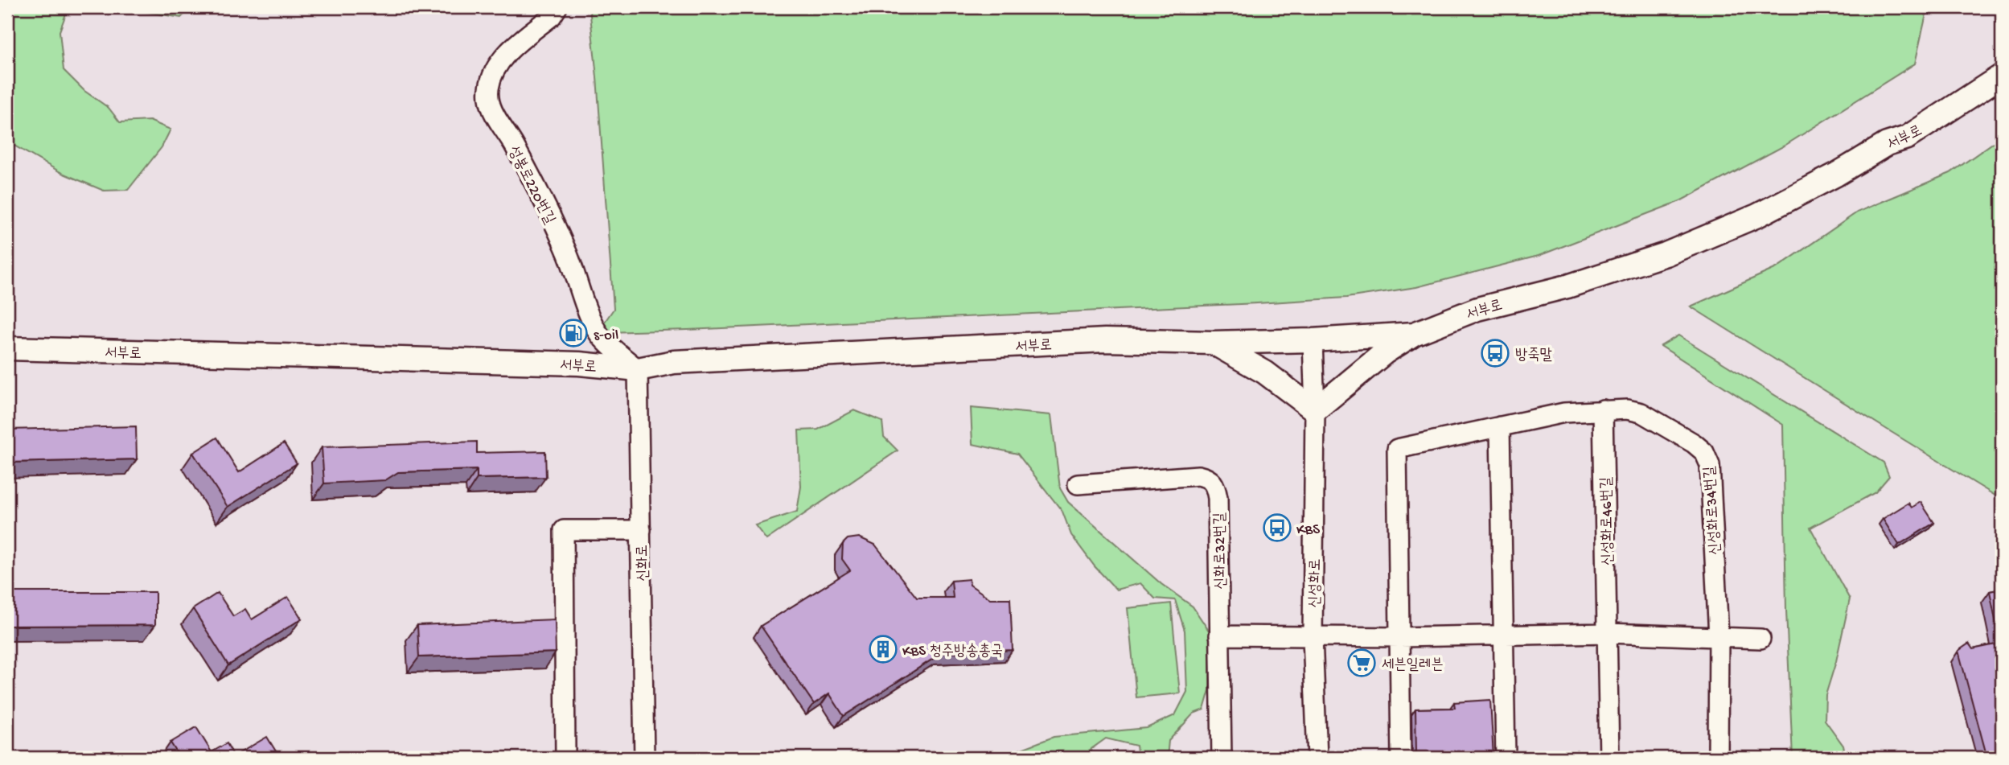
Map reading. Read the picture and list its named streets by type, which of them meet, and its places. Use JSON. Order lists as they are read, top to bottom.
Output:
{
  "streets": {
    "main road": ["서부로"],
    "street": [
      "성봉로220번길",
      "신성화로34번길",
      "신성화로46번길",
      "신화로32번길",
      "신화로",
      "신성화로"
    ]
  },
  "crossings": [
    ["서부로", "성봉로220번길"],
    ["서부로", "신화로"],
    ["서부로", "신성화로"],
    ["성봉로220번길", "신화로"],
    ["신성화로34번길", "신성화로46번길"]
  ],
  "places": {
    "fuel station": ["s-oil"],
    "bus stop": ["방죽말", "KBS"],
    "building": ["KBS 청주방송총국"],
    "supermarket": ["세븐일레븐"]
  }
}
